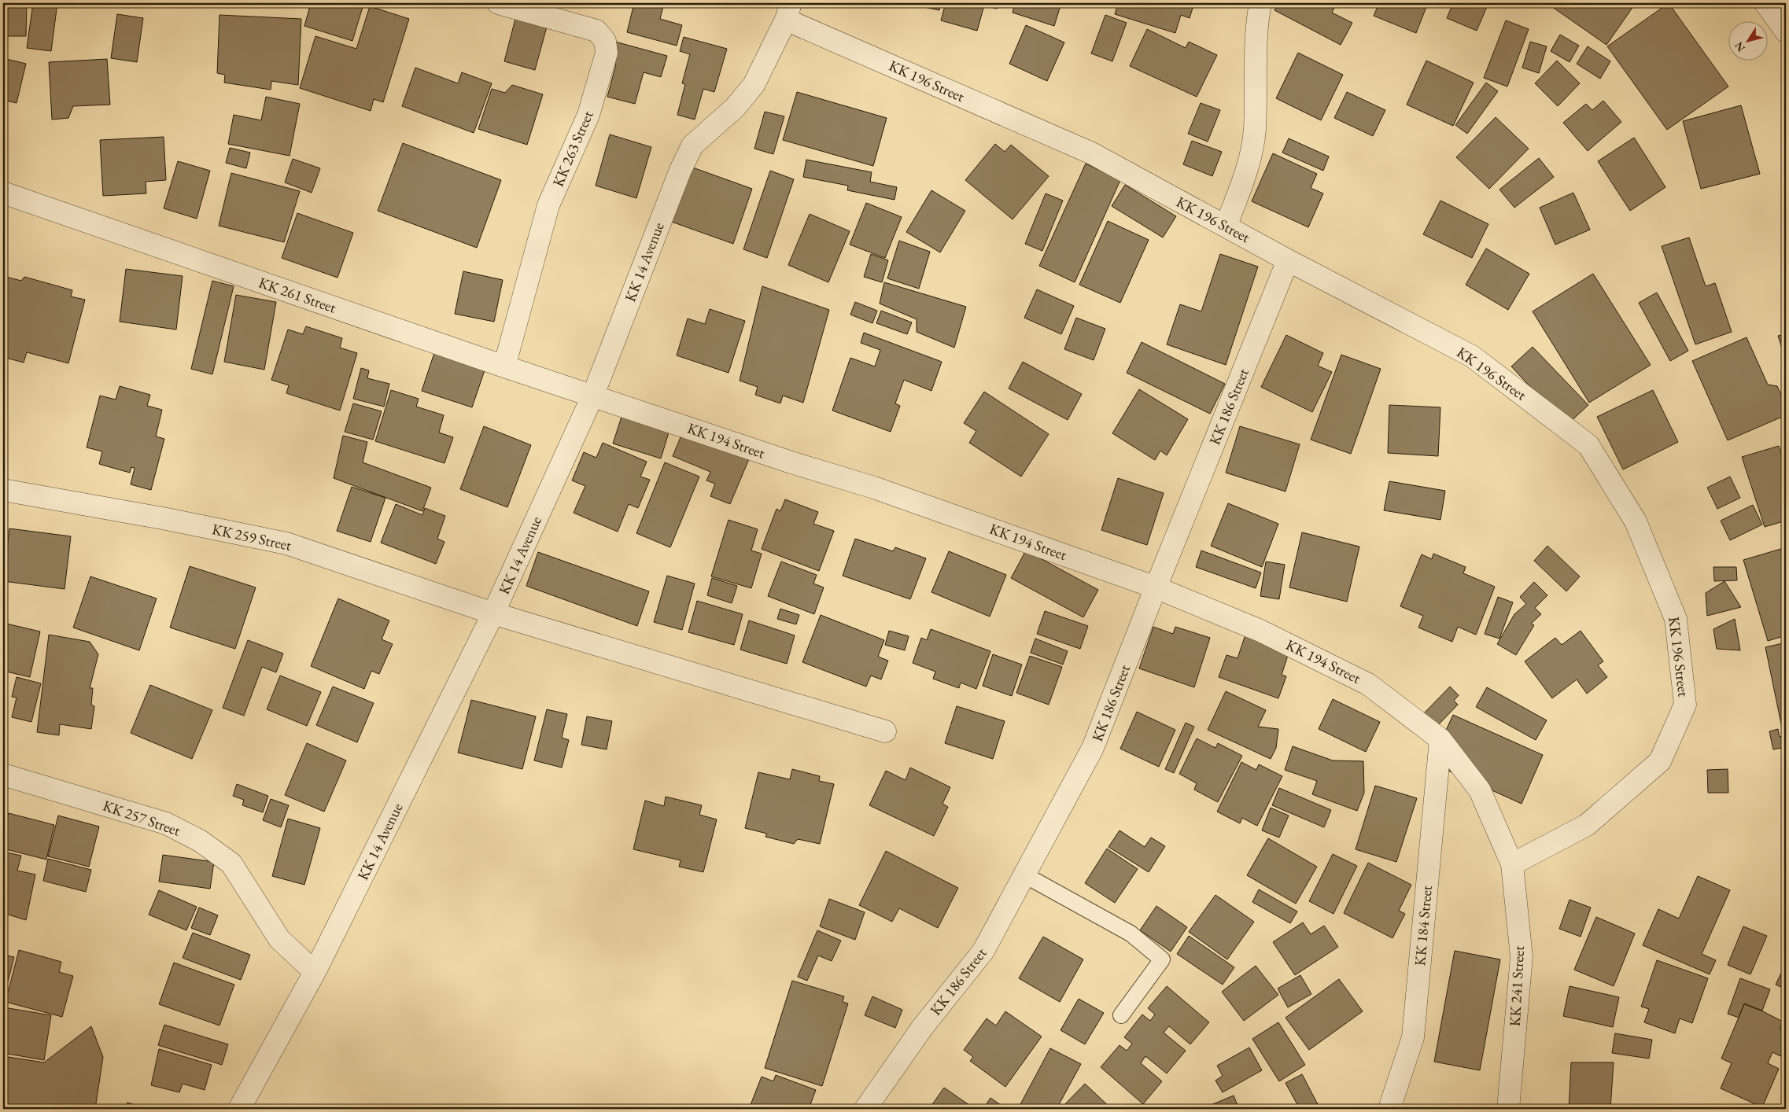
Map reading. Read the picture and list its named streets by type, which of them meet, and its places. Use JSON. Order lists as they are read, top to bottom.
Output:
{
  "streets": {
    "street": [
      "KK 196 Street",
      "KK 263 Street",
      "KK 14 Avenue",
      "KK 261 Street",
      "KK 186 Street",
      "KK 194 Street",
      "KK 259 Street",
      "KK 257 Street",
      "KK 184 Street",
      "KK 241 Street"
    ]
  },
  "crossings": [
    ["KK 196 Street", "KK 14 Avenue"],
    ["KK 196 Street", "KK 186 Street"],
    ["KK 196 Street", "KK 241 Street"],
    ["KK 263 Street", "KK 261 Street"],
    ["KK 14 Avenue", "KK 261 Street"],
    ["KK 14 Avenue", "KK 194 Street"],
    ["KK 14 Avenue", "KK 259 Street"],
    ["KK 14 Avenue", "KK 257 Street"],
    ["KK 261 Street", "KK 194 Street"],
    ["KK 186 Street", "KK 194 Street"],
    ["KK 194 Street", "KK 184 Street"]
  ],
  "north": "bottom left"
}
